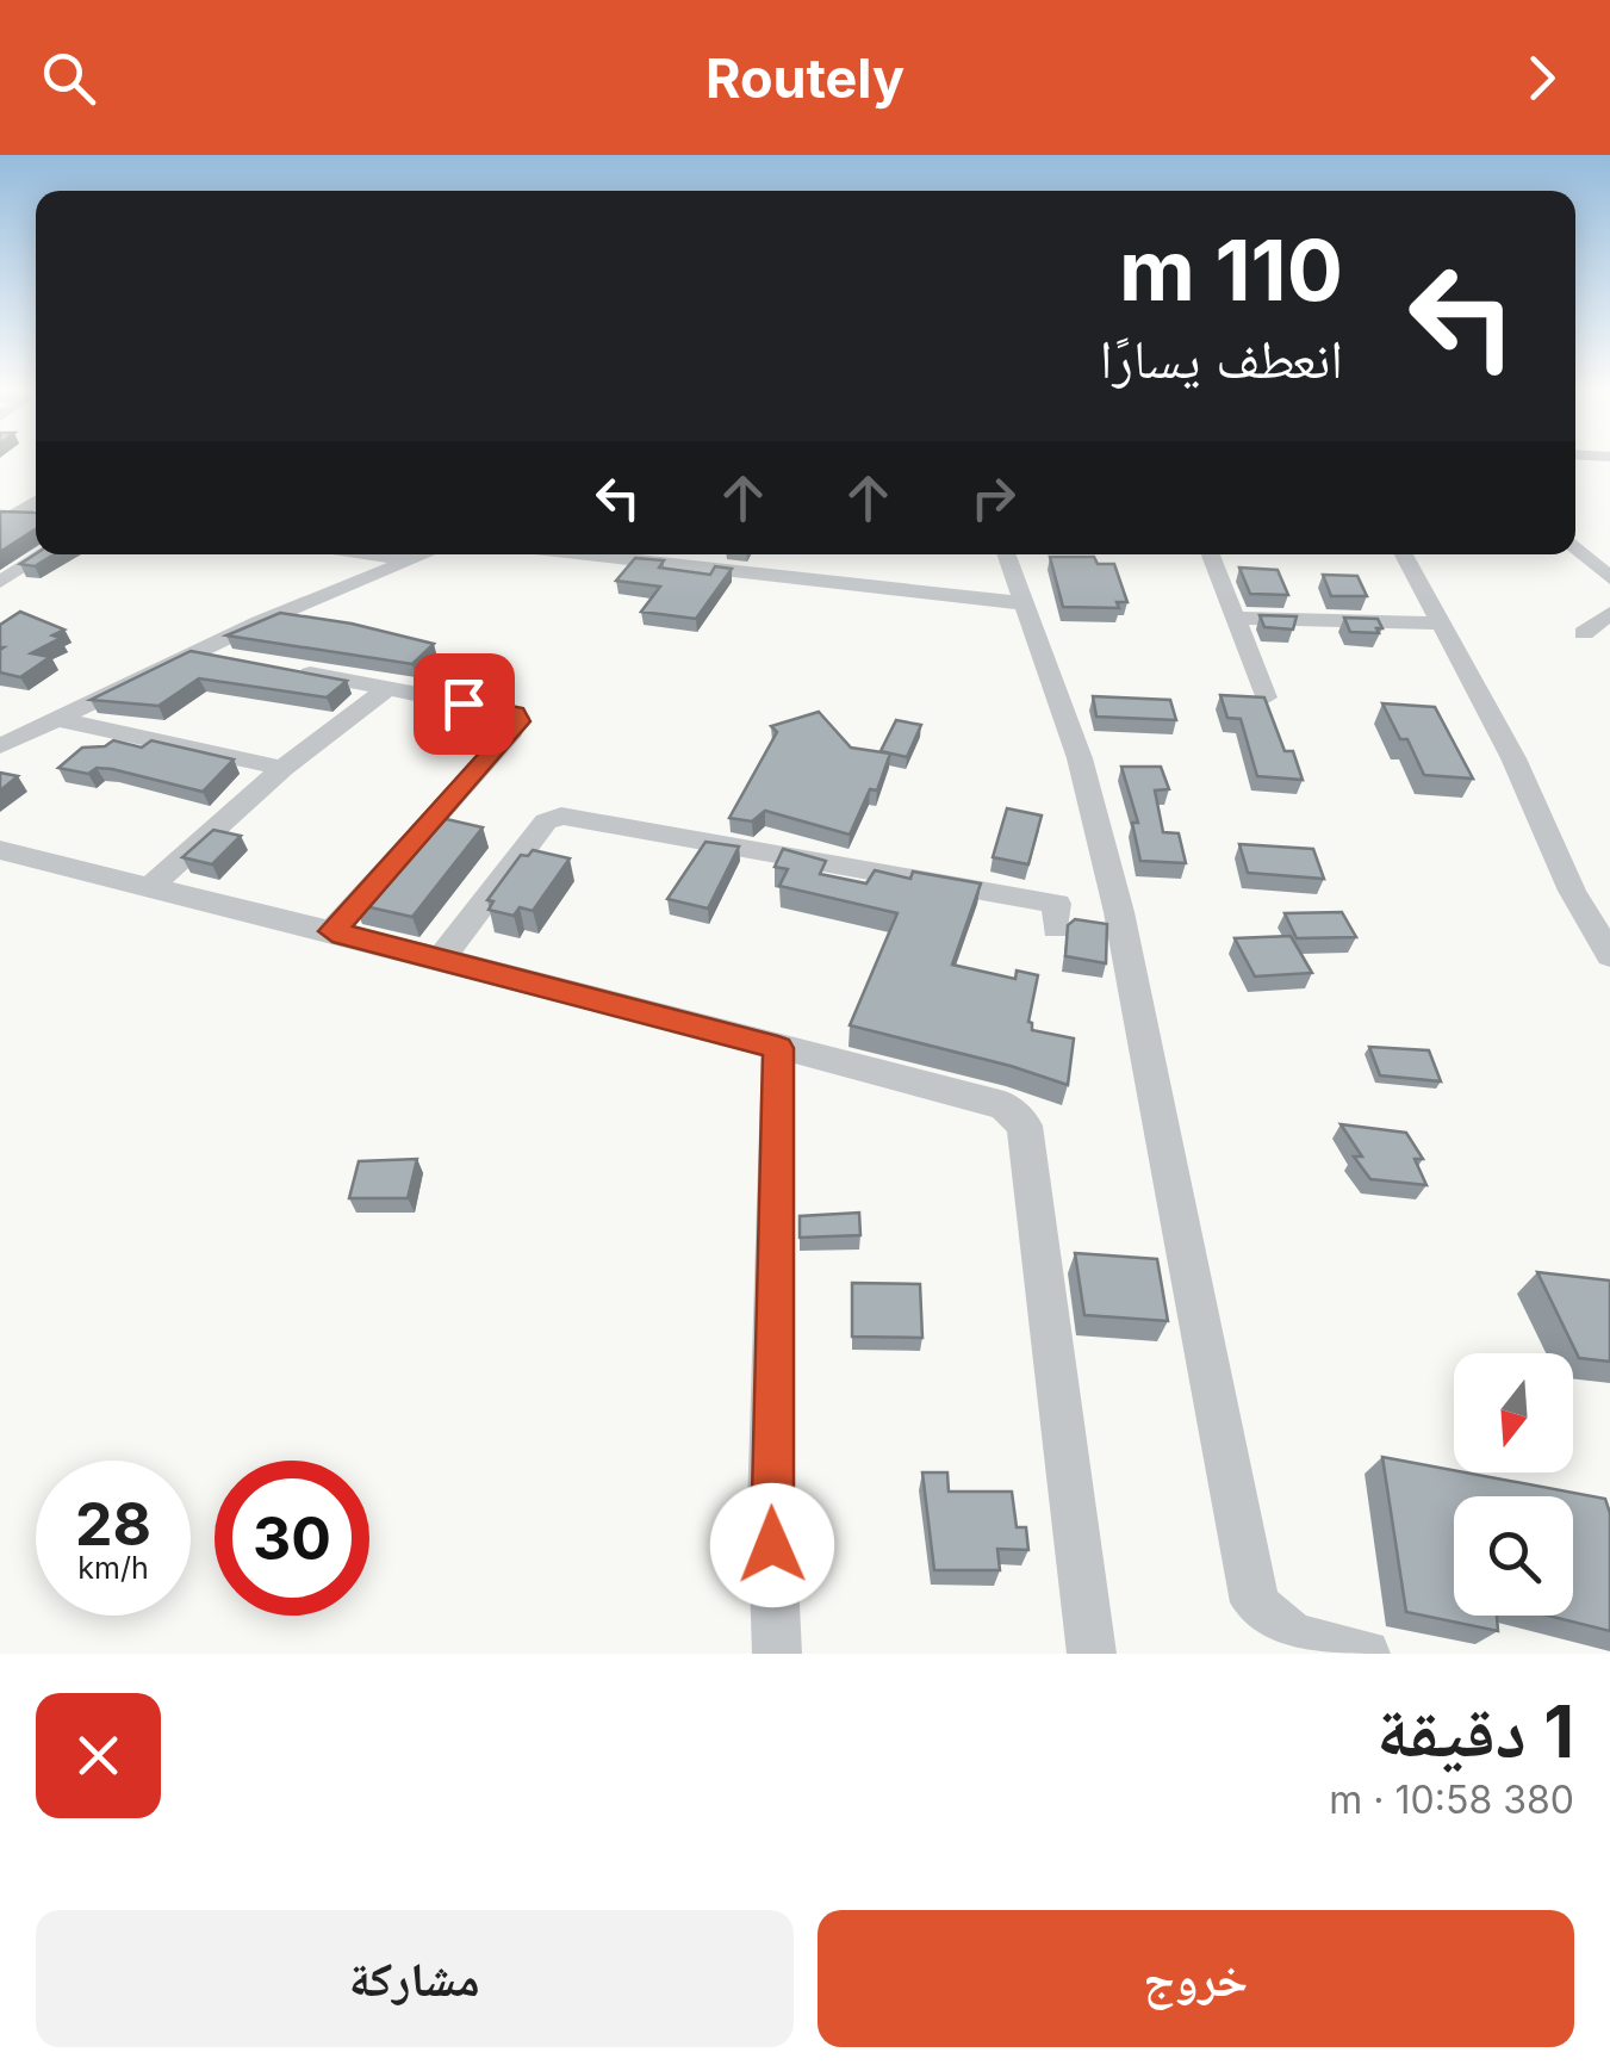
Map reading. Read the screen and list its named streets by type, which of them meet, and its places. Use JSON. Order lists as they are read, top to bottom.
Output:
{
  "north": "bottom",
  "page": {
    "header": "Routely",
    "turn": ["110 m", "انعطف يسارًا"],
    "speed": "28 km/h",
    "limit": "30",
    "heading": ["1 دقيقة", "380 m · 10:58"],
    "buttons": ["خروج", "مشاركة"]
  }
}
